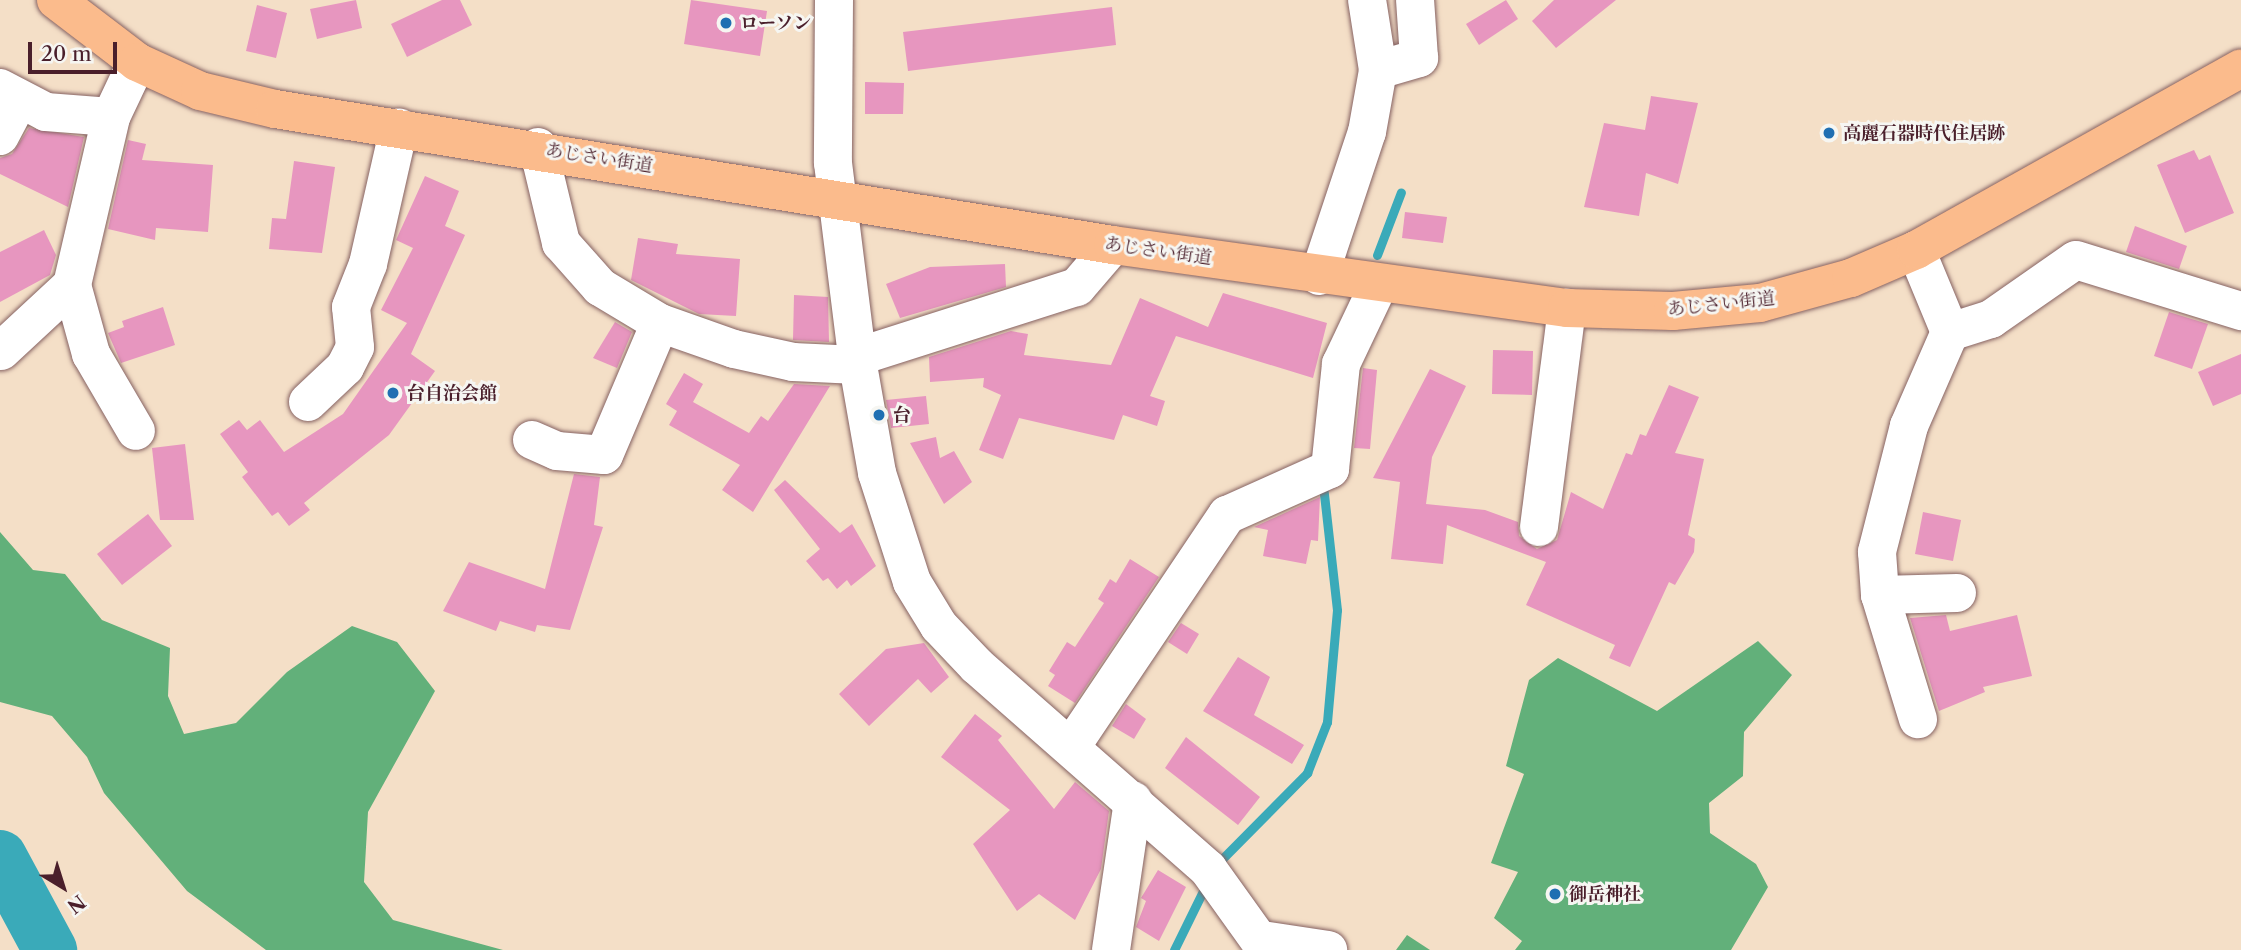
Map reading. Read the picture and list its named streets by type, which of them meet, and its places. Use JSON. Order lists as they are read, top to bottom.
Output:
{
  "streets": {
    "highway": ["あじさい街道"]
  },
  "places": [
    "ローソン",
    "高麗石器時代住居跡",
    "台自治会館",
    "台",
    "御岳神社"
  ],
  "scale_bar": "20 m",
  "north": "bottom right"
}
